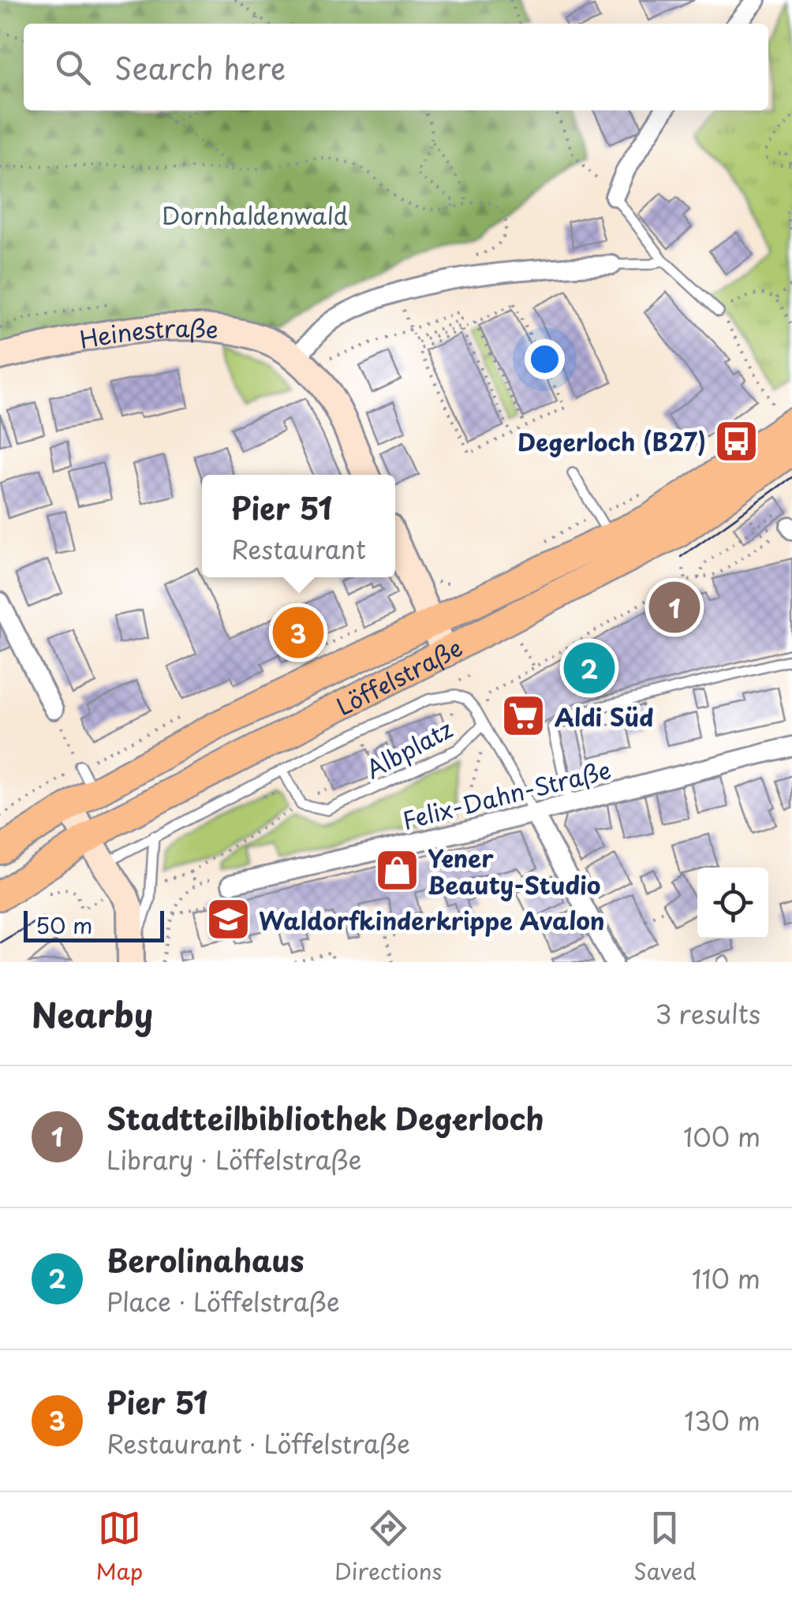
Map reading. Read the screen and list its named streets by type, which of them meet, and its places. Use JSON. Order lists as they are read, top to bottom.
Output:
{
  "streets": {
    "main road": ["Löffelstraße"],
    "street": ["Heinestraße", "Felix-Dahn-Straße"],
    "lane": ["Albplatz"]
  },
  "parks": ["Dornhaldenwald"],
  "places": {
    "bus stop": ["Degerloch (B27)"],
    "supermarket": ["Aldi Süd"],
    "shop": ["Yener Beauty-Studio"],
    "school or university": ["Waldorfkinderkrippe Avalon"]
  },
  "scale_bar": "50 m",
  "page": {
    "search": "Search here",
    "popup": ["Pier 51", "Restaurant"],
    "pins": ["1", "3", "2"],
    "scale": "50 m",
    "heading": ["Nearby", "3 results"],
    "list": [
      {
        "mark": "1",
        "name": "Stadtteilbibliothek Degerloch",
        "note": "Library · Löffelstraße",
        "value": "100 m"
      },
      {
        "mark": "2",
        "name": "Berolinahaus",
        "note": "Place · Löffelstraße",
        "value": "110 m"
      },
      {
        "mark": "3",
        "name": "Pier 51",
        "note": "Restaurant · Löffelstraße",
        "value": "130 m"
      }
    ],
    "nav": ["Map", "Directions", "Saved"]
  }
}
